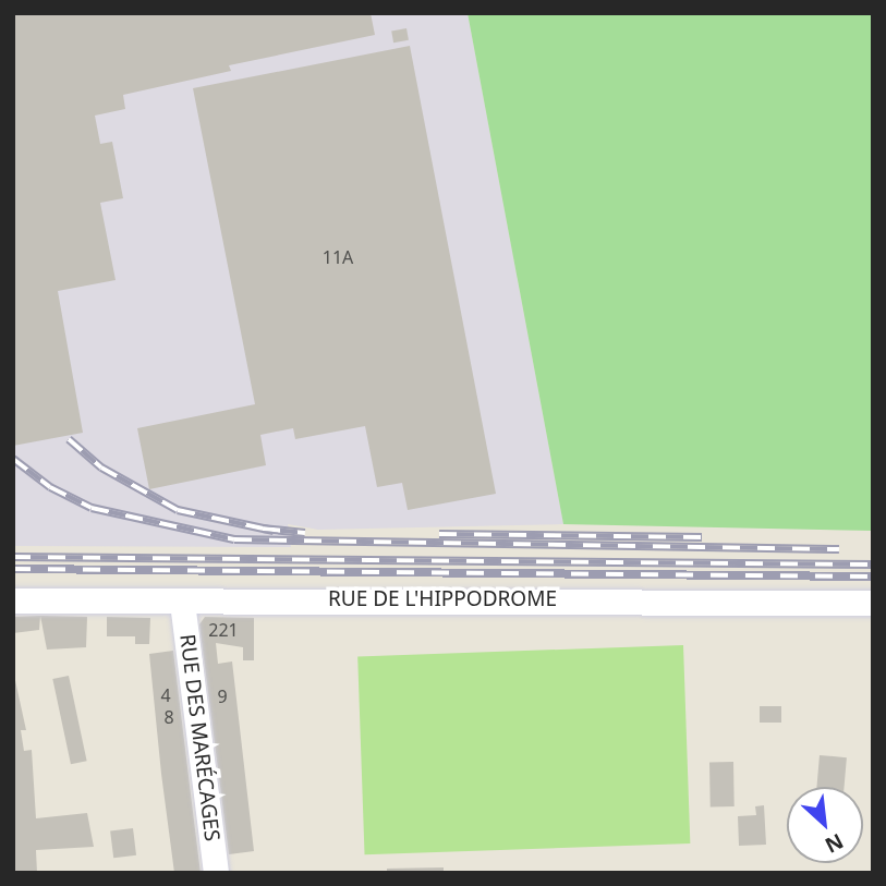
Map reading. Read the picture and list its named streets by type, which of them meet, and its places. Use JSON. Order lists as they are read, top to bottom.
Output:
{
  "streets": {
    "street": ["RUE DE L'HIPPODROME", "RUE DES MARÉCAGES"]
  },
  "crossings": [
    ["RUE DE L'HIPPODROME", "RUE DES MARÉCAGES"]
  ],
  "house_numbers": [
    "11A",
    "221",
    "4",
    "9",
    "8"
  ],
  "north": "bottom right"
}
